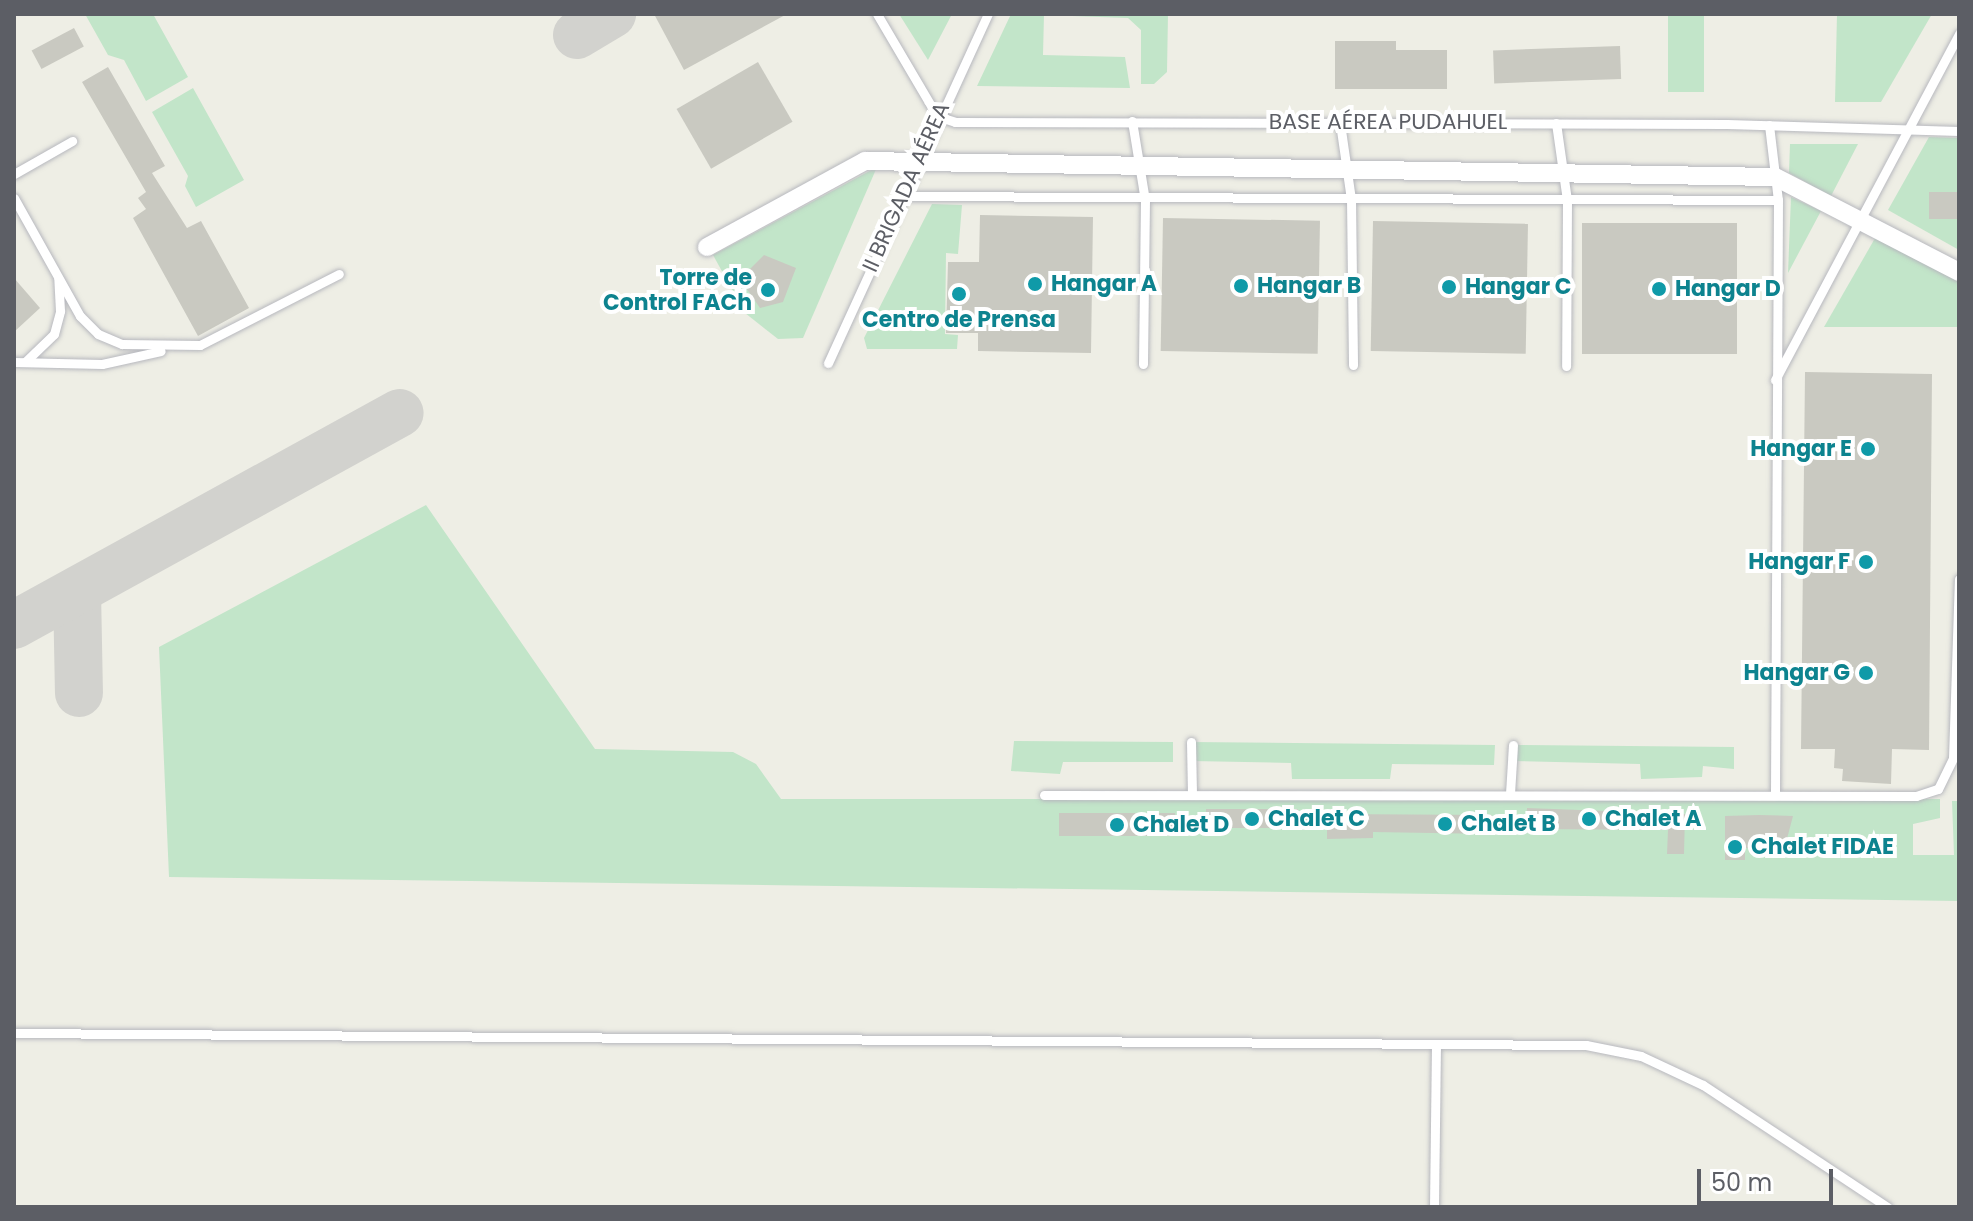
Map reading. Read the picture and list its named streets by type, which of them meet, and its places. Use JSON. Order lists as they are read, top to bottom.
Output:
{
  "streets": {
    "lane": ["BASE AÉREA PUDAHUEL", "II BRIGADA AÉREA"]
  },
  "crossings": [
    ["BASE AÉREA PUDAHUEL", "II BRIGADA AÉREA"]
  ],
  "places": [
    "Hangar A",
    "Hangar B",
    "Hangar C",
    "Hangar D",
    "Torre de Control FACh",
    "Centro de Prensa",
    "Hangar E",
    "Hangar F",
    "Hangar G",
    "Chalet C",
    "Chalet A",
    "Chalet B",
    "Chalet D",
    "Chalet FIDAE"
  ],
  "scale_bar": "50 m"
}
